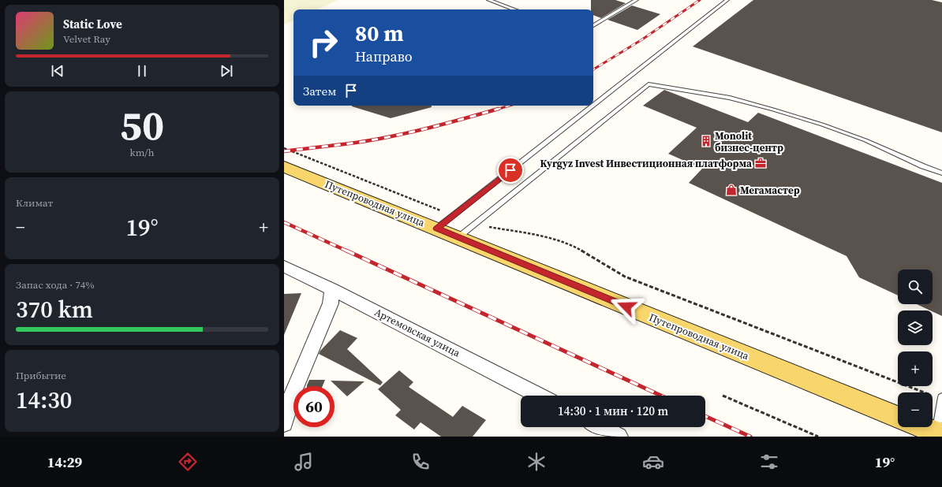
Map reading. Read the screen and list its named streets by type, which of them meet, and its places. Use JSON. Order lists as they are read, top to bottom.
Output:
{
  "streets": {
    "main road": ["Путепроводная улица"],
    "street": ["Артемовская улица"]
  },
  "places": {
    "building": ["Monolit бизнес-центр"],
    "office": ["Kyrgyz Invest Инвестиционная платформа"],
    "shop": ["Мегамастер"]
  },
  "page": {
    "turn": ["80 m", "Направо"],
    "song": ["Static Love", "Velvet Ray"],
    "then": "Затем",
    "tile": [
      ["50", "km/h"],
      "Климат",
      ["Запас хода · 74%", "370 km"],
      ["Прибытие", "14:30"]
    ],
    "heat": ["−", "19°", "+"],
    "map_buttons": ["+", "−"],
    "limit": "60",
    "trip": "14:30 · 1 мин · 120 m",
    "tabs": ["14:29", "19°"]
  }
}
